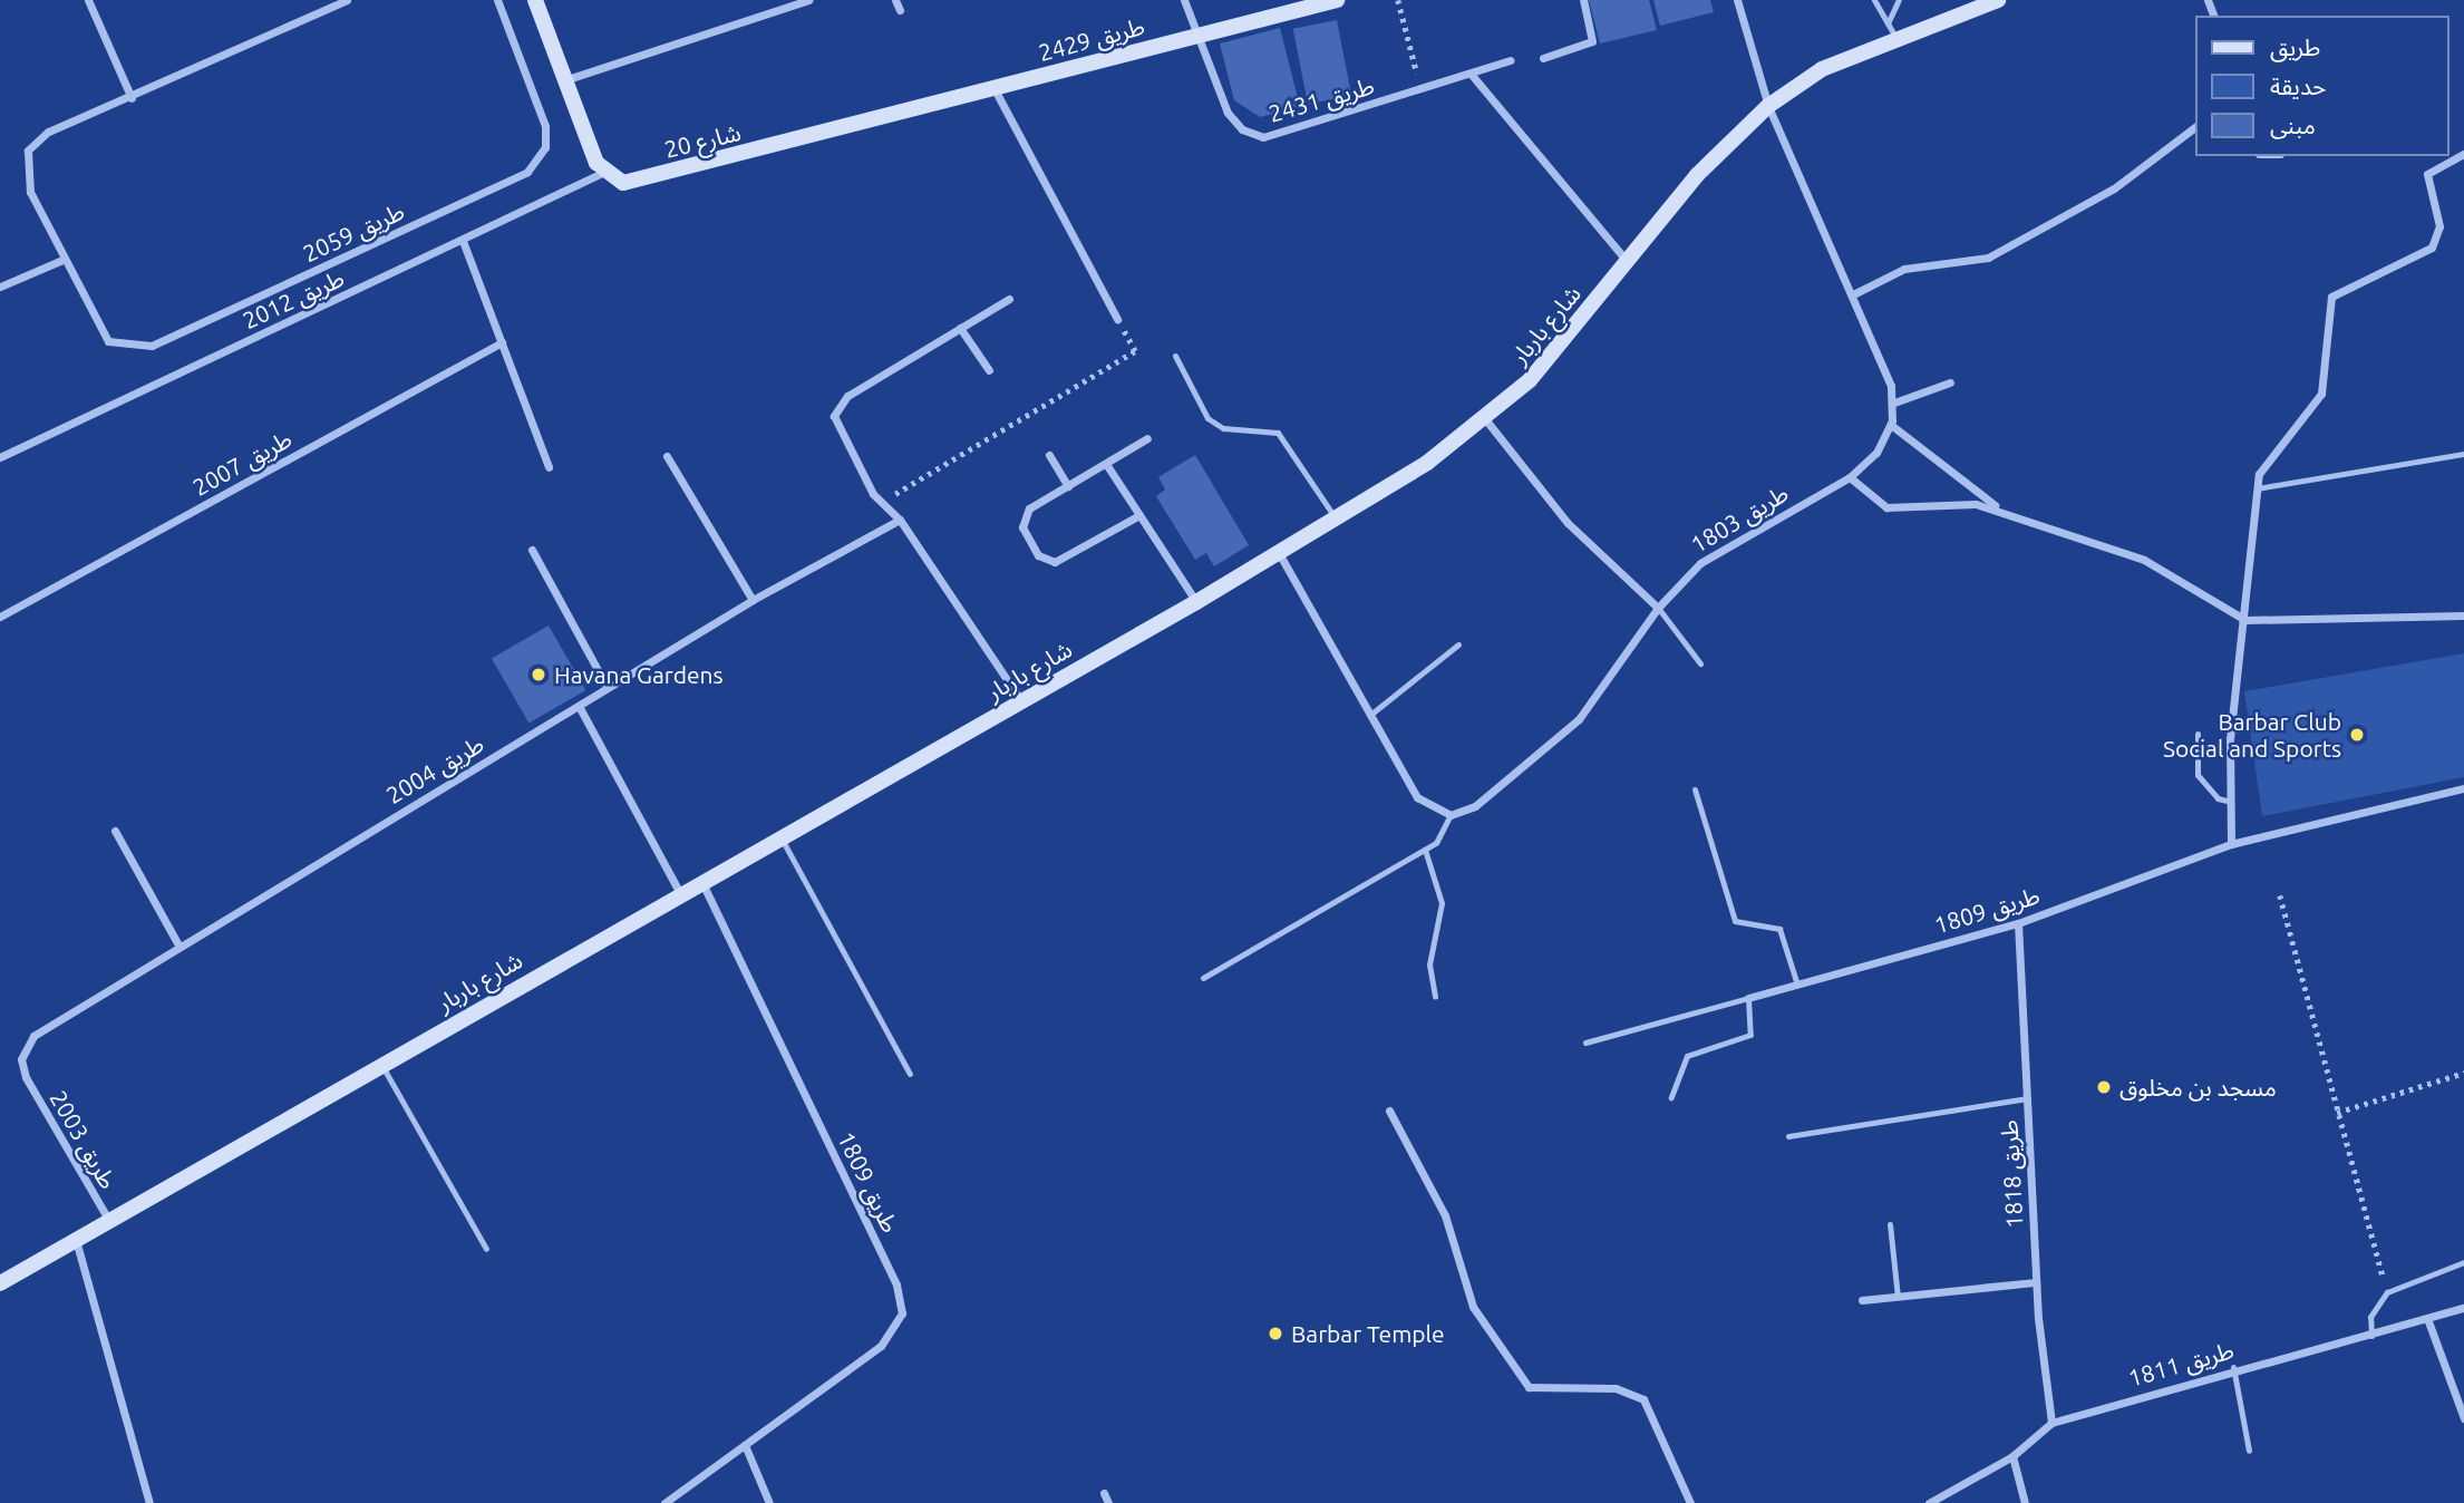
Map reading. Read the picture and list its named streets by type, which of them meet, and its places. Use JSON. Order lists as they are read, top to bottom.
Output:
{
  "streets": {
    "street": [
      "طريق 2429",
      "طريق 2431",
      "شارع 20",
      "طريق 2059",
      "طريق 2012",
      "شارع باربار",
      "طريق 2007",
      "طريق 1803",
      "طريق 2004",
      "طريق 1809",
      "طريق 2003",
      "طريق 1818",
      "طريق 1811"
    ]
  },
  "crossings": [
    ["طريق 2429", "طريق 2431"],
    ["طريق 2429", "شارع 20"],
    ["شارع 20", "طريق 2012"],
    ["شارع باربار", "طريق 1803"],
    ["شارع باربار", "طريق 1809"],
    ["شارع باربار", "طريق 2003"],
    ["طريق 2004", "طريق 2003"],
    ["طريق 1809", "طريق 1818"],
    ["طريق 1818", "طريق 1811"]
  ],
  "places": [
    "Havana Gardens",
    "Barbar Club Social and Sports",
    "مسجد بن مخلوق",
    "Barbar Temple"
  ],
  "legend": ["طريق", "حديقة", "مبنى"]
}
